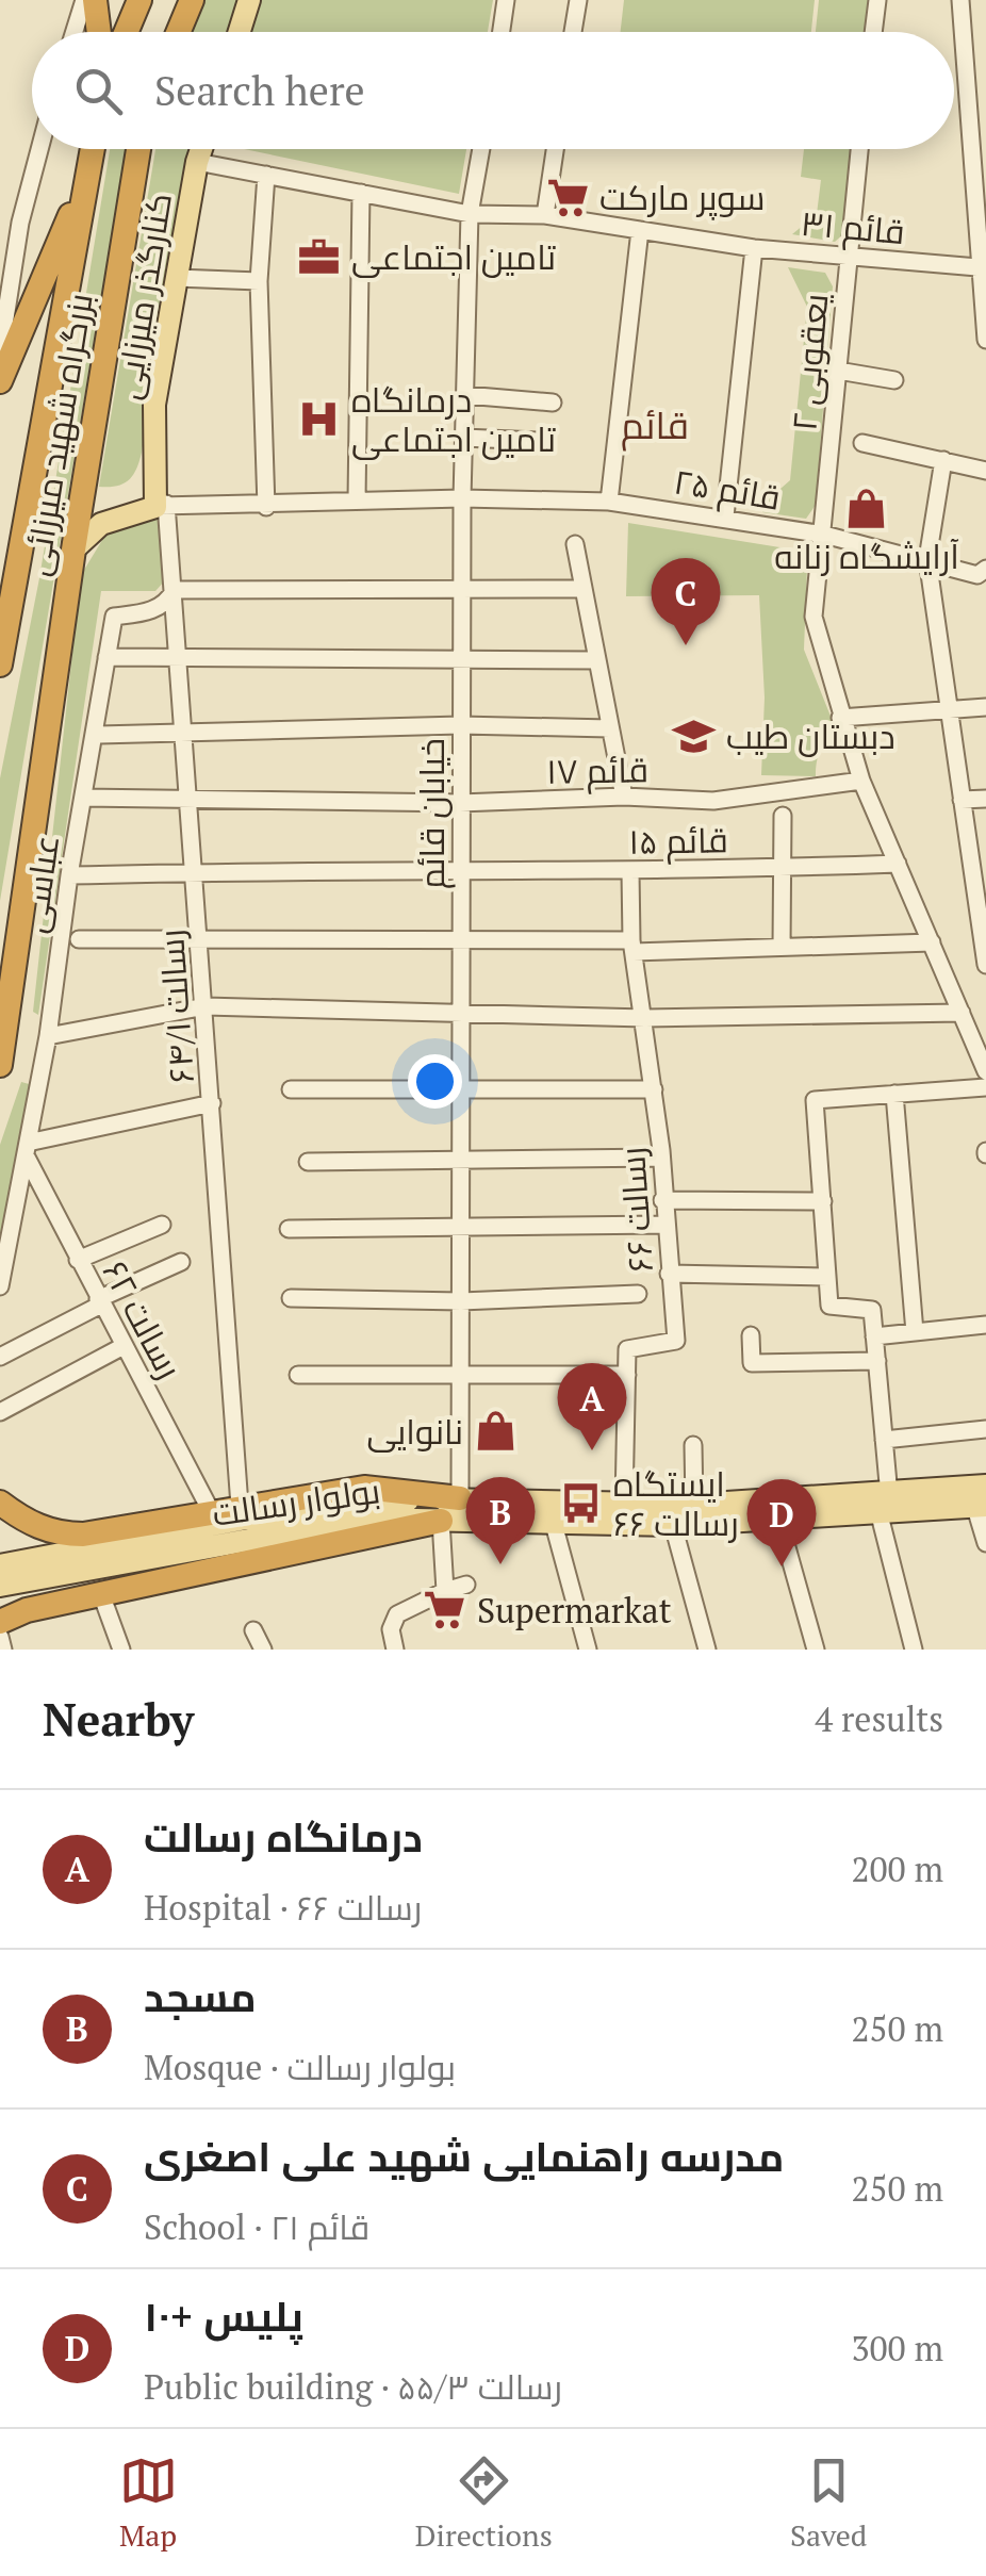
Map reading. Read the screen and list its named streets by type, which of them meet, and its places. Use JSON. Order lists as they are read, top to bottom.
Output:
{
  "streets": {
    "highway": ["بزرگراه شهید میرزائی"],
    "main road": ["کنارگذر میرزایی", "بولوار رسالت"],
    "street": [
      "قائم ۳۱",
      "یعقوبی ۲",
      "قائم ۲۵",
      "قائم ۱۷",
      "خیابان قائم",
      "قائم ۱۵",
      "عباسی",
      "رسالت ۶۴/۱",
      "رسالت ۶۶",
      "رسالت ۶۲"
    ]
  },
  "crossings": [
    ["قائم ۳۱", "کنارگذر میرزایی"],
    ["قائم ۳۱", "یعقوبی ۲"],
    ["قائم ۳۱", "خیابان قائم"],
    ["کنارگذر میرزایی", "قائم ۲۵"],
    ["کنارگذر میرزایی", "رسالت ۶۴/۱"],
    ["یعقوبی ۲", "قائم ۲۵"],
    ["یعقوبی ۲", "قائم ۱۷"],
    ["یعقوبی ۲", "قائم ۱۵"],
    ["قائم ۲۵", "خیابان قائم"],
    ["قائم ۲۵", "رسالت ۶۴/۱"],
    ["قائم ۱۷", "خیابان قائم"],
    ["قائم ۱۷", "عباسی"],
    ["قائم ۱۷", "رسالت ۶۴/۱"],
    ["خیابان قائم", "قائم ۱۵"],
    ["خیابان قائم", "بولوار رسالت"],
    ["قائم ۱۵", "عباسی"],
    ["قائم ۱۵", "رسالت ۶۴/۱"],
    ["قائم ۱۵", "رسالت ۶۶"],
    ["عباسی", "رسالت ۶۴/۱"],
    ["عباسی", "رسالت ۶۲"]
  ],
  "districts": ["قائم"],
  "places": {
    "supermarket": ["سوپر مارکت", "Supermarkat"],
    "office": ["تامین اجتماعی"],
    "hospital": ["درمانگاه تامین اجتماعی"],
    "shop": ["آرایشگاه زنانه", "نانوایی"],
    "school or university": ["دبستان طیب"],
    "bus stop": ["ایستگاه رسالت ۶۶"]
  },
  "page": {
    "search": "Search here",
    "pins": [
      "C",
      "A",
      "B",
      "D"
    ],
    "heading": ["Nearby", "4 results"],
    "list": [
      {
        "mark": "A",
        "name": "درمانگاه رسالت",
        "note": "Hospital · رسالت ۶۶",
        "value": "200 m"
      },
      {
        "mark": "B",
        "name": "مسجد",
        "note": "Mosque · بولوار رسالت",
        "value": "250 m"
      },
      {
        "mark": "C",
        "name": "مدرسه راهنمایی شهید علی اصغری",
        "note": "School · قائم ۲۱",
        "value": "250 m"
      },
      {
        "mark": "D",
        "name": "پلیس +۱۰",
        "note": "Public building · رسالت ۵۵/۳",
        "value": "300 m"
      }
    ],
    "nav": ["Map", "Directions", "Saved"]
  }
}
